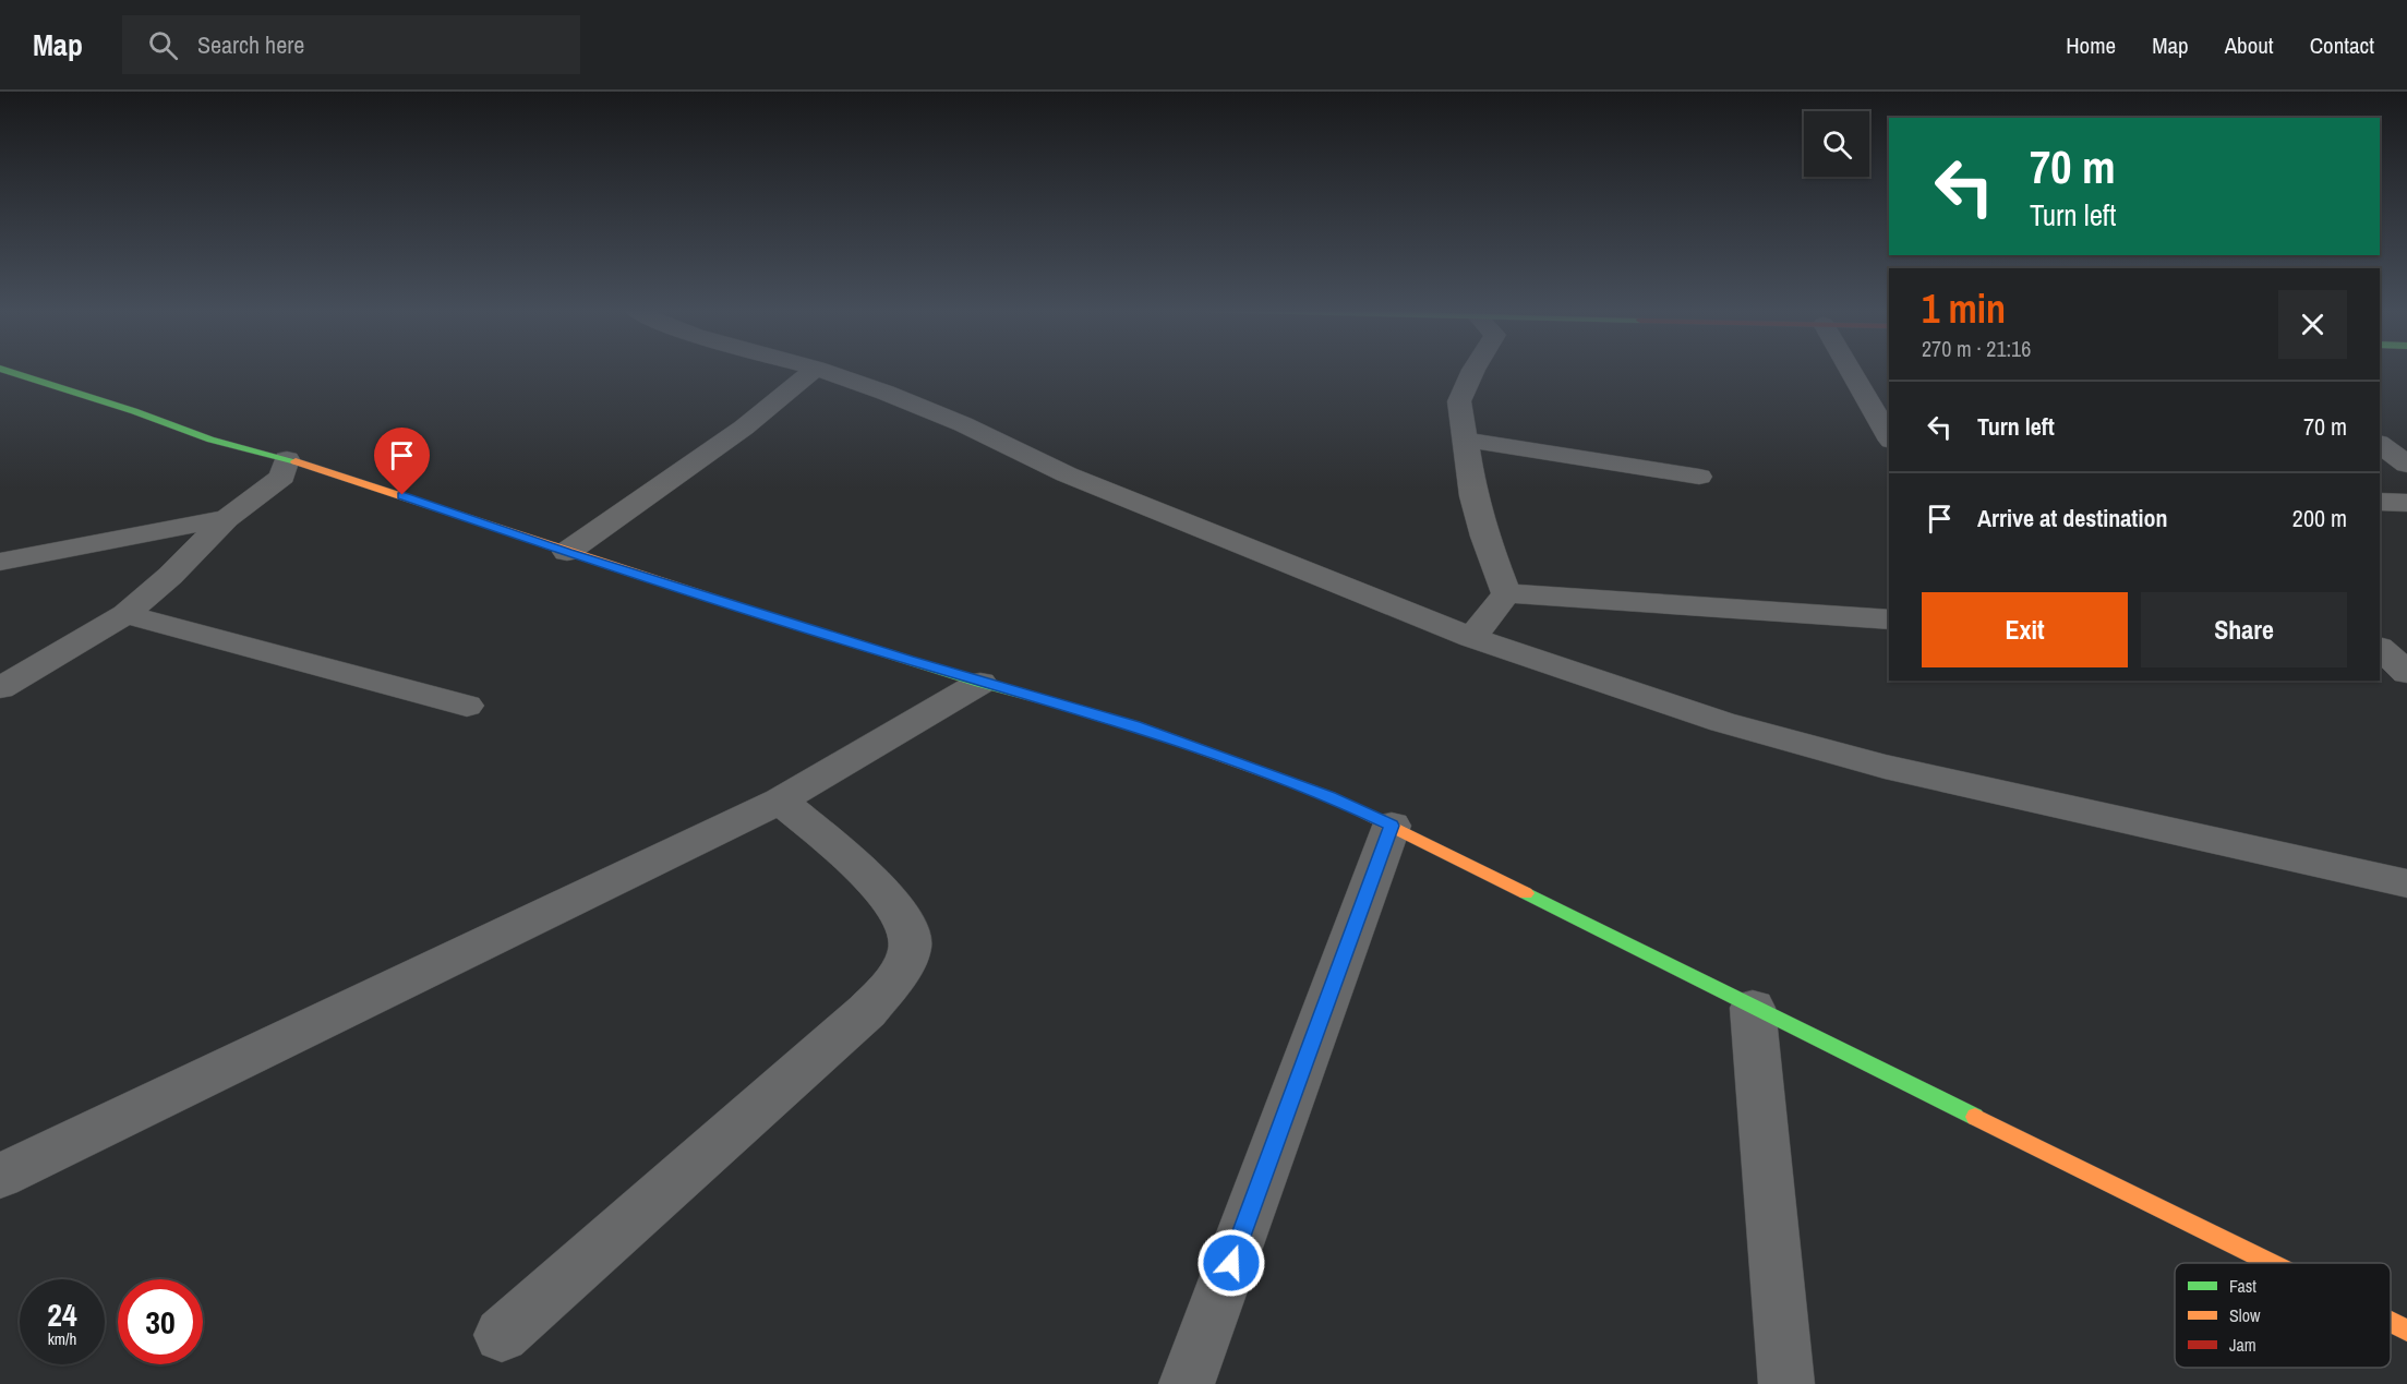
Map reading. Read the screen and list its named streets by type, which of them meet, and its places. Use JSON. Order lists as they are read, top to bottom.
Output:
{
  "legend": ["Fast", "Slow", "Jam"],
  "page": {
    "header": "Map",
    "search": "Search here",
    "nav": [
      "Home",
      "Map",
      "About",
      "Contact"
    ],
    "turn": ["70 m", "Turn left"],
    "heading": ["1 min", "270 m · 21:16"],
    "list": [
      {
        "name": "Turn left",
        "value": "70 m"
      },
      {
        "name": "Arrive at destination",
        "value": "200 m"
      }
    ],
    "buttons": ["Exit", "Share"],
    "speed": "24 km/h",
    "limit": "30"
  }
}
